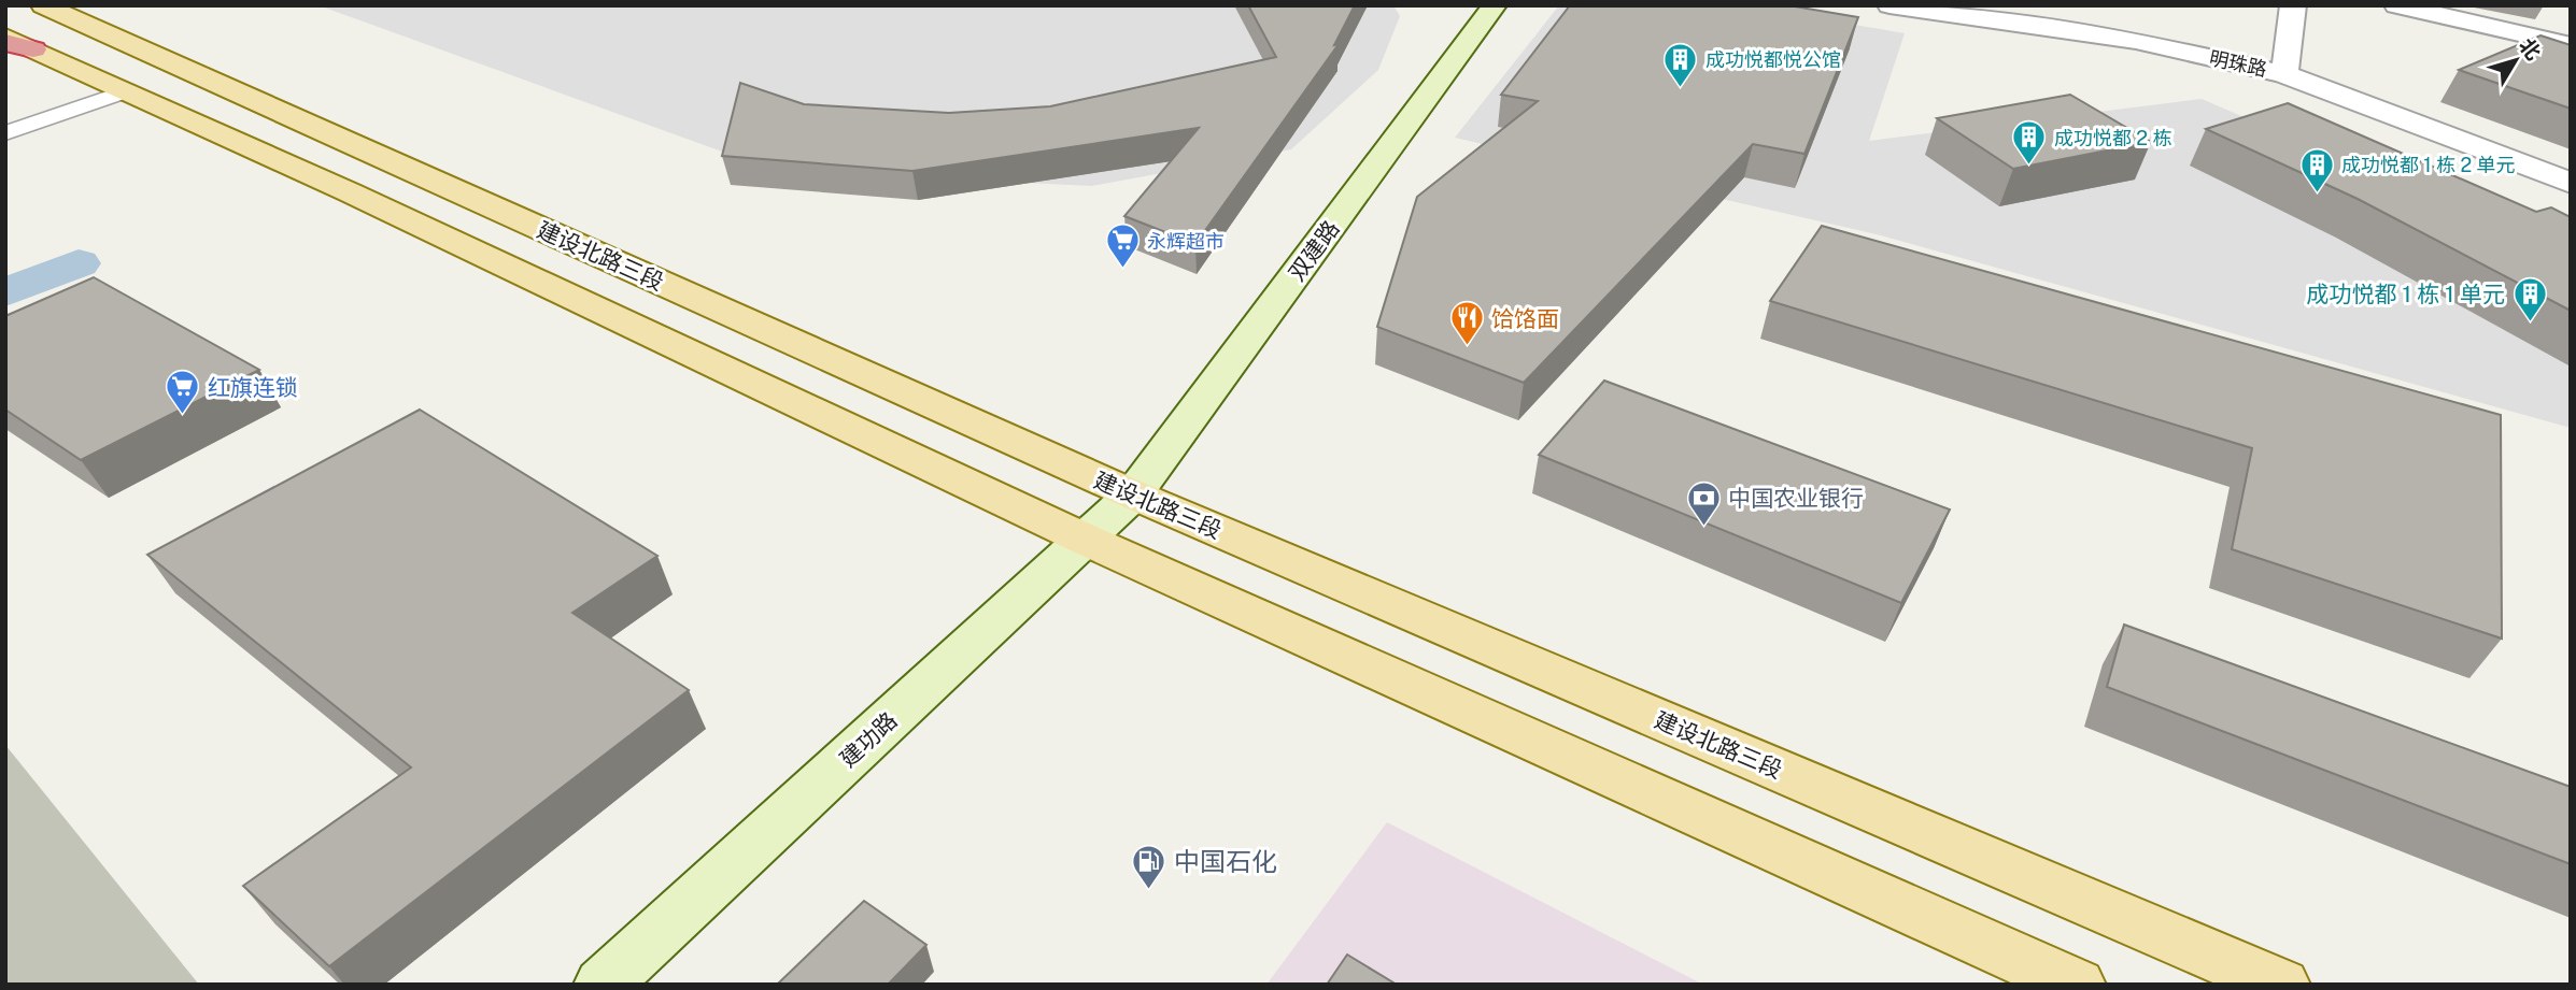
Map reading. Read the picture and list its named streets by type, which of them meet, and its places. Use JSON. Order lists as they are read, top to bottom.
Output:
{
  "streets": {
    "main road": ["建设北路三段"],
    "street": ["明珠路", "双建路", "建功路"]
  },
  "crossings": [
    ["双建路", "建设北路三段"],
    ["双建路", "建功路"],
    ["建设北路三段", "建功路"]
  ],
  "places": {
    "building": [
      "成功悦都悦公馆",
      "成功悦都 2 栋",
      "成功悦都 1 栋 2 单元",
      "成功悦都 1 栋 1 单元"
    ],
    "supermarket": ["永辉超市", "红旗连锁"],
    "restaurant": ["饸饹面"],
    "bank": ["中国农业银行"],
    "fuel station": ["中国石化"]
  },
  "north": "top right"
}
